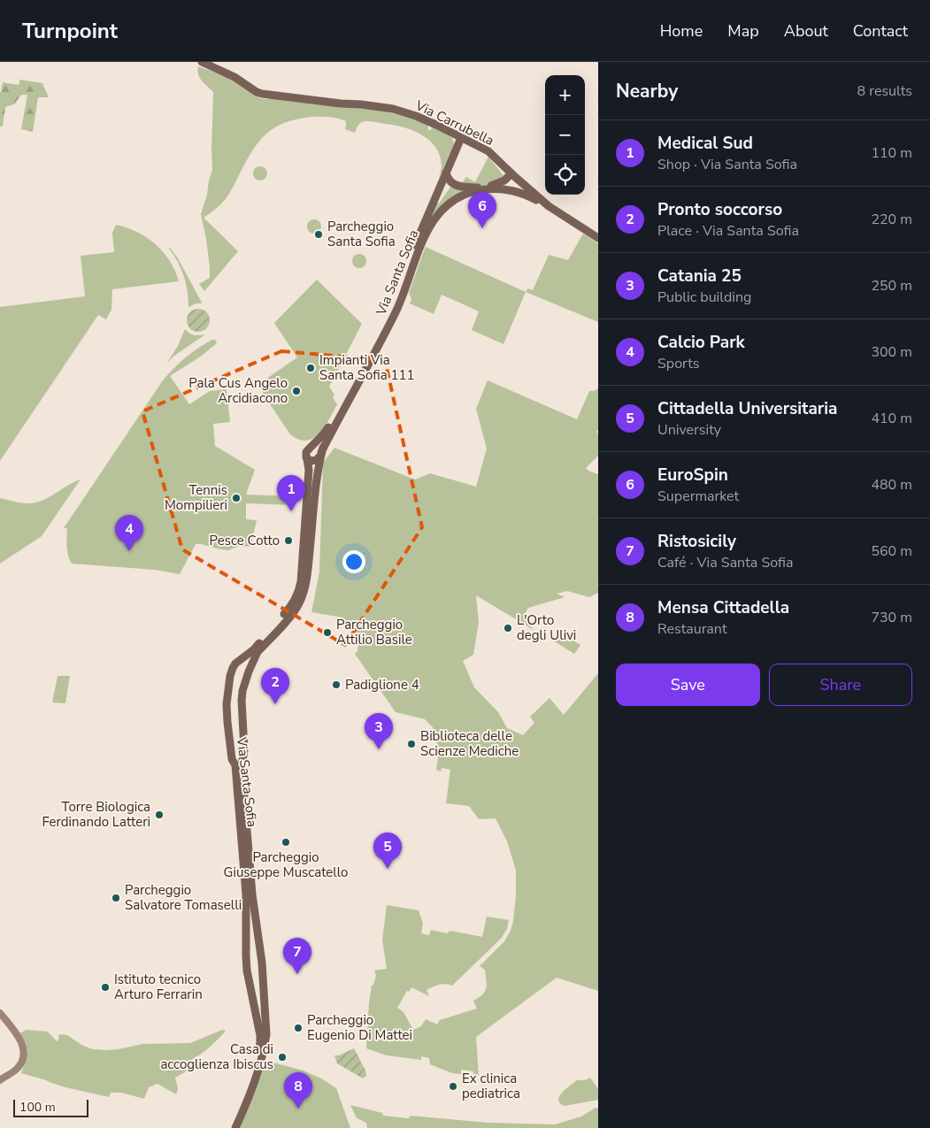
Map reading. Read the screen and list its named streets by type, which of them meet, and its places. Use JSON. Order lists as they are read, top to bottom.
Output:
{
  "streets": {
    "main road": ["Via Carrubella", "Via Santa Sofia"]
  },
  "crossings": [
    ["Via Carrubella", "Via Santa Sofia"]
  ],
  "places": [
    "Parcheggio Santa Sofia",
    "Impianti Via Santa Sofia 111",
    "Pala Cus Angelo Arcidiacono",
    "Tennis Mompilieri",
    "Pesce Cotto",
    "L'Orto degli Ulivi",
    "Parcheggio Attilio Basile",
    "Padiglione 4",
    "Biblioteca delle Scienze Mediche",
    "Torre Biologica Ferdinando Latteri",
    "Parcheggio Giuseppe Muscatello",
    "Parcheggio Salvatore Tomaselli",
    "Istituto tecnico Arturo Ferrarin",
    "Parcheggio Eugenio Di Mattei",
    "Casa di accoglienza Ibiscus",
    "Ex clinica pediatrica"
  ],
  "scale_bar": "100 m",
  "page": {
    "header": "Turnpoint",
    "nav": [
      "Home",
      "Map",
      "About",
      "Contact"
    ],
    "heading": ["Nearby", "8 results"],
    "map_buttons": ["+", "−"],
    "list": [
      {
        "mark": "1",
        "name": "Medical Sud",
        "note": "Shop · Via Santa Sofia",
        "value": "110 m"
      },
      {
        "mark": "2",
        "name": "Pronto soccorso",
        "note": "Place · Via Santa Sofia",
        "value": "220 m"
      },
      {
        "mark": "3",
        "name": "Catania 25",
        "note": "Public building",
        "value": "250 m"
      },
      {
        "mark": "4",
        "name": "Calcio Park",
        "note": "Sports",
        "value": "300 m"
      },
      {
        "mark": "5",
        "name": "Cittadella Universitaria",
        "note": "University",
        "value": "410 m"
      },
      {
        "mark": "6",
        "name": "EuroSpin",
        "note": "Supermarket",
        "value": "480 m"
      },
      {
        "mark": "7",
        "name": "Ristosicily",
        "note": "Café · Via Santa Sofia",
        "value": "560 m"
      },
      {
        "mark": "8",
        "name": "Mensa Cittadella",
        "note": "Restaurant",
        "value": "730 m"
      }
    ],
    "pins": [
      "6",
      "1",
      "4",
      "2",
      "3",
      "5",
      "7",
      "8"
    ],
    "buttons": ["Save", "Share"],
    "scale": "100 m"
  }
}
